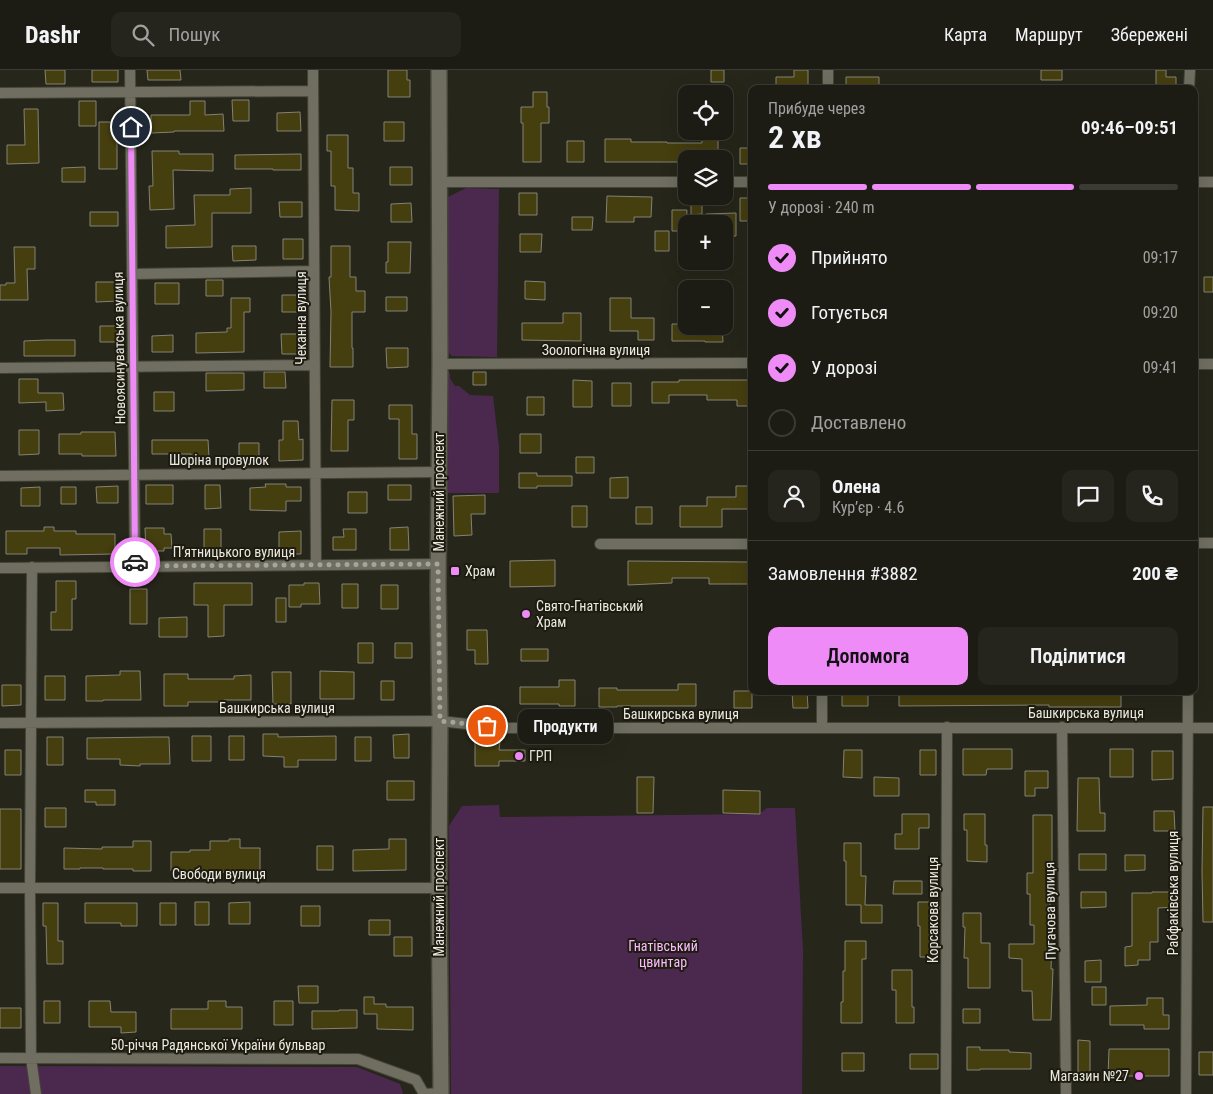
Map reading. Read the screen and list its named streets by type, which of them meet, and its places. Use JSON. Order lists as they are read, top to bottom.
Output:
{
  "streets": {
    "street": [
      "Чеканна вулиця",
      "Новоясинуватська вулиця",
      "Зоологічна вулиця",
      "Шоріна провулок",
      "Манежний проспект",
      "П’ятницького вулиця",
      "Башкирська вулиця",
      "Свободи вулиця",
      "Рабфаківська вулиця",
      "Корсакова вулиця",
      "Пугачова вулиця",
      "50-річчя Радянської України бульвар"
    ]
  },
  "crossings": [
    ["Чеканна вулиця", "Шоріна провулок"],
    ["Чеканна вулиця", "П’ятницького вулиця"],
    ["Новоясинуватська вулиця", "Шоріна провулок"],
    ["Новоясинуватська вулиця", "П’ятницького вулиця"],
    ["Зоологічна вулиця", "Манежний проспект"],
    ["Шоріна провулок", "Манежний проспект"],
    ["Манежний проспект", "П’ятницького вулиця"],
    ["Манежний проспект", "Башкирська вулиця"],
    ["Манежний проспект", "Свободи вулиця"],
    ["Манежний проспект", "50-річчя Радянської України бульвар"],
    ["Башкирська вулиця", "Рабфаківська вулиця"],
    ["Башкирська вулиця", "Корсакова вулиця"],
    ["Башкирська вулиця", "Пугачова вулиця"]
  ],
  "parks": ["Гнатівський цвинтар"],
  "places": {
    "transit": ["Храм"],
    "other": [
      "Свято-Гнатівський Храм",
      "Продукти",
      "ГРП",
      "Магазин №27"
    ]
  },
  "page": {
    "header": "Dashr",
    "search": "Пошук",
    "nav": ["Карта", "Маршрут", "Збережені"],
    "map_buttons": ["+", "−"],
    "heading": ["2 хв", "Прибуде через", "09:46–09:51"],
    "panel": [
      "Олена",
      "Кур’єр · 4.6",
      "Замовлення #3882",
      "200 ₴"
    ],
    "bar": "У дорозі · 240 m",
    "list": [
      ["Прийнято", "09:17"],
      ["Готується", "09:20"],
      ["У дорозі", "09:41"],
      "Доставлено"
    ],
    "buttons": ["Допомога", "Поділитися"],
    "bubble": "Продукти"
  }
}
